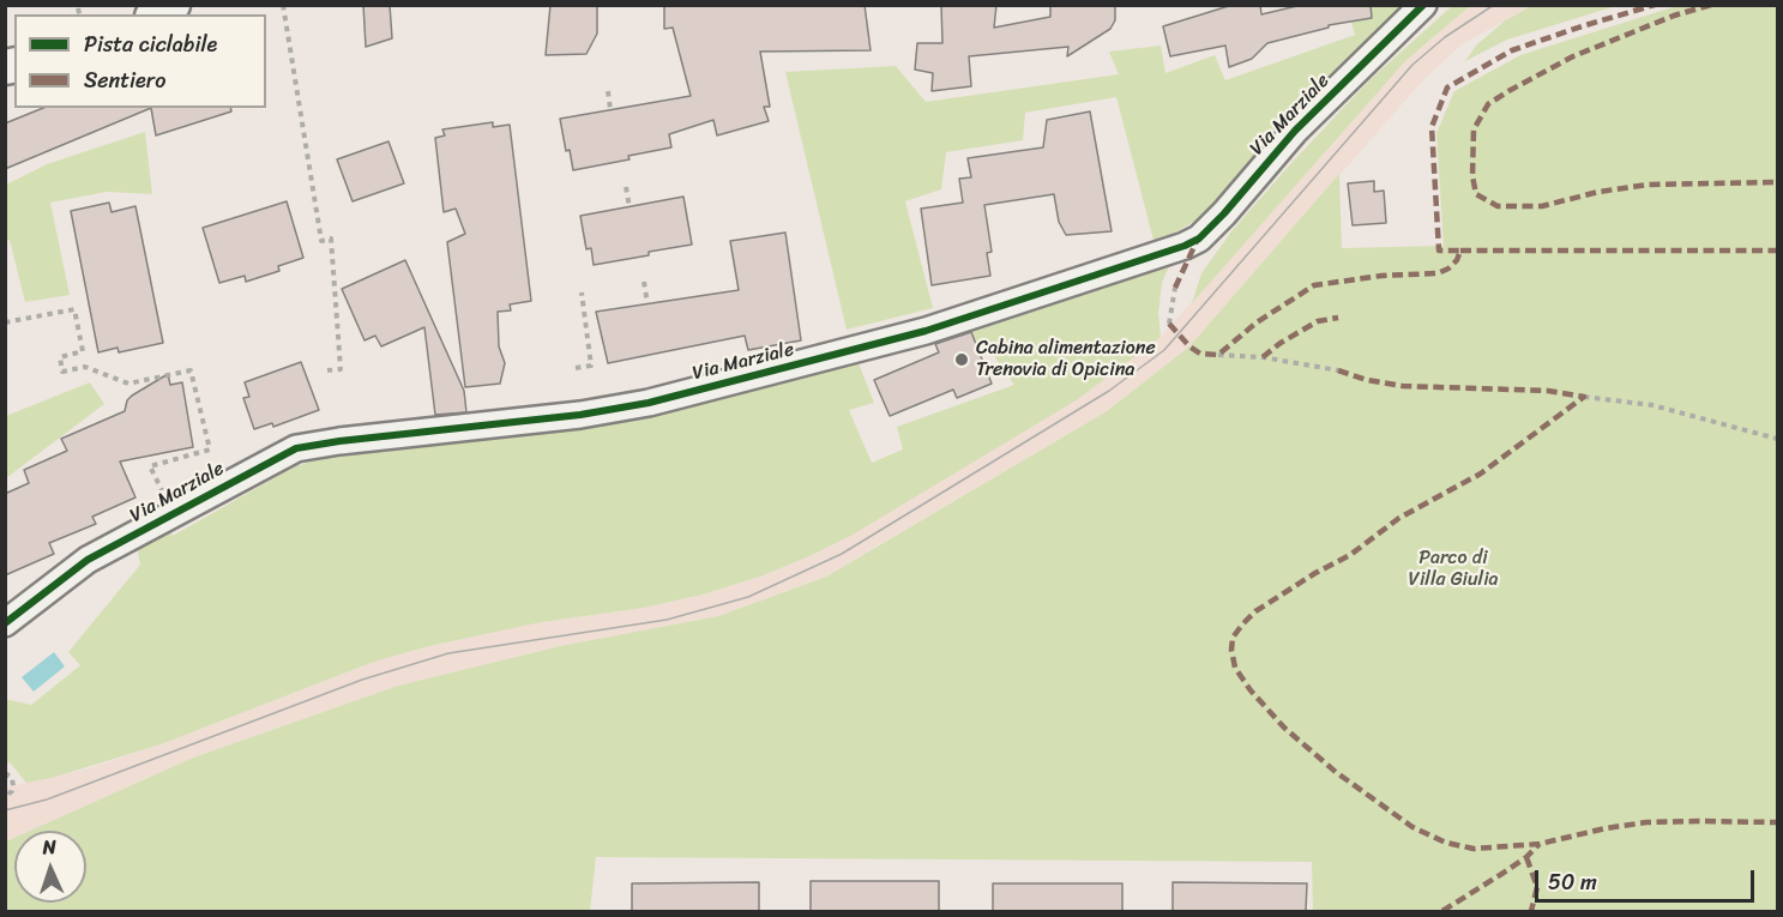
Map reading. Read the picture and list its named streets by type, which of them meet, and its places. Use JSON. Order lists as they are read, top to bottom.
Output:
{
  "streets": {
    "street": ["Via Marziale"]
  },
  "parks": ["Parco di Villa Giulia"],
  "places": ["Cabina alimentazione Trenovia di Opicina"],
  "legend": ["Pista ciclabile", "Sentiero"],
  "scale_bar": "50 m",
  "north": "top"
}
